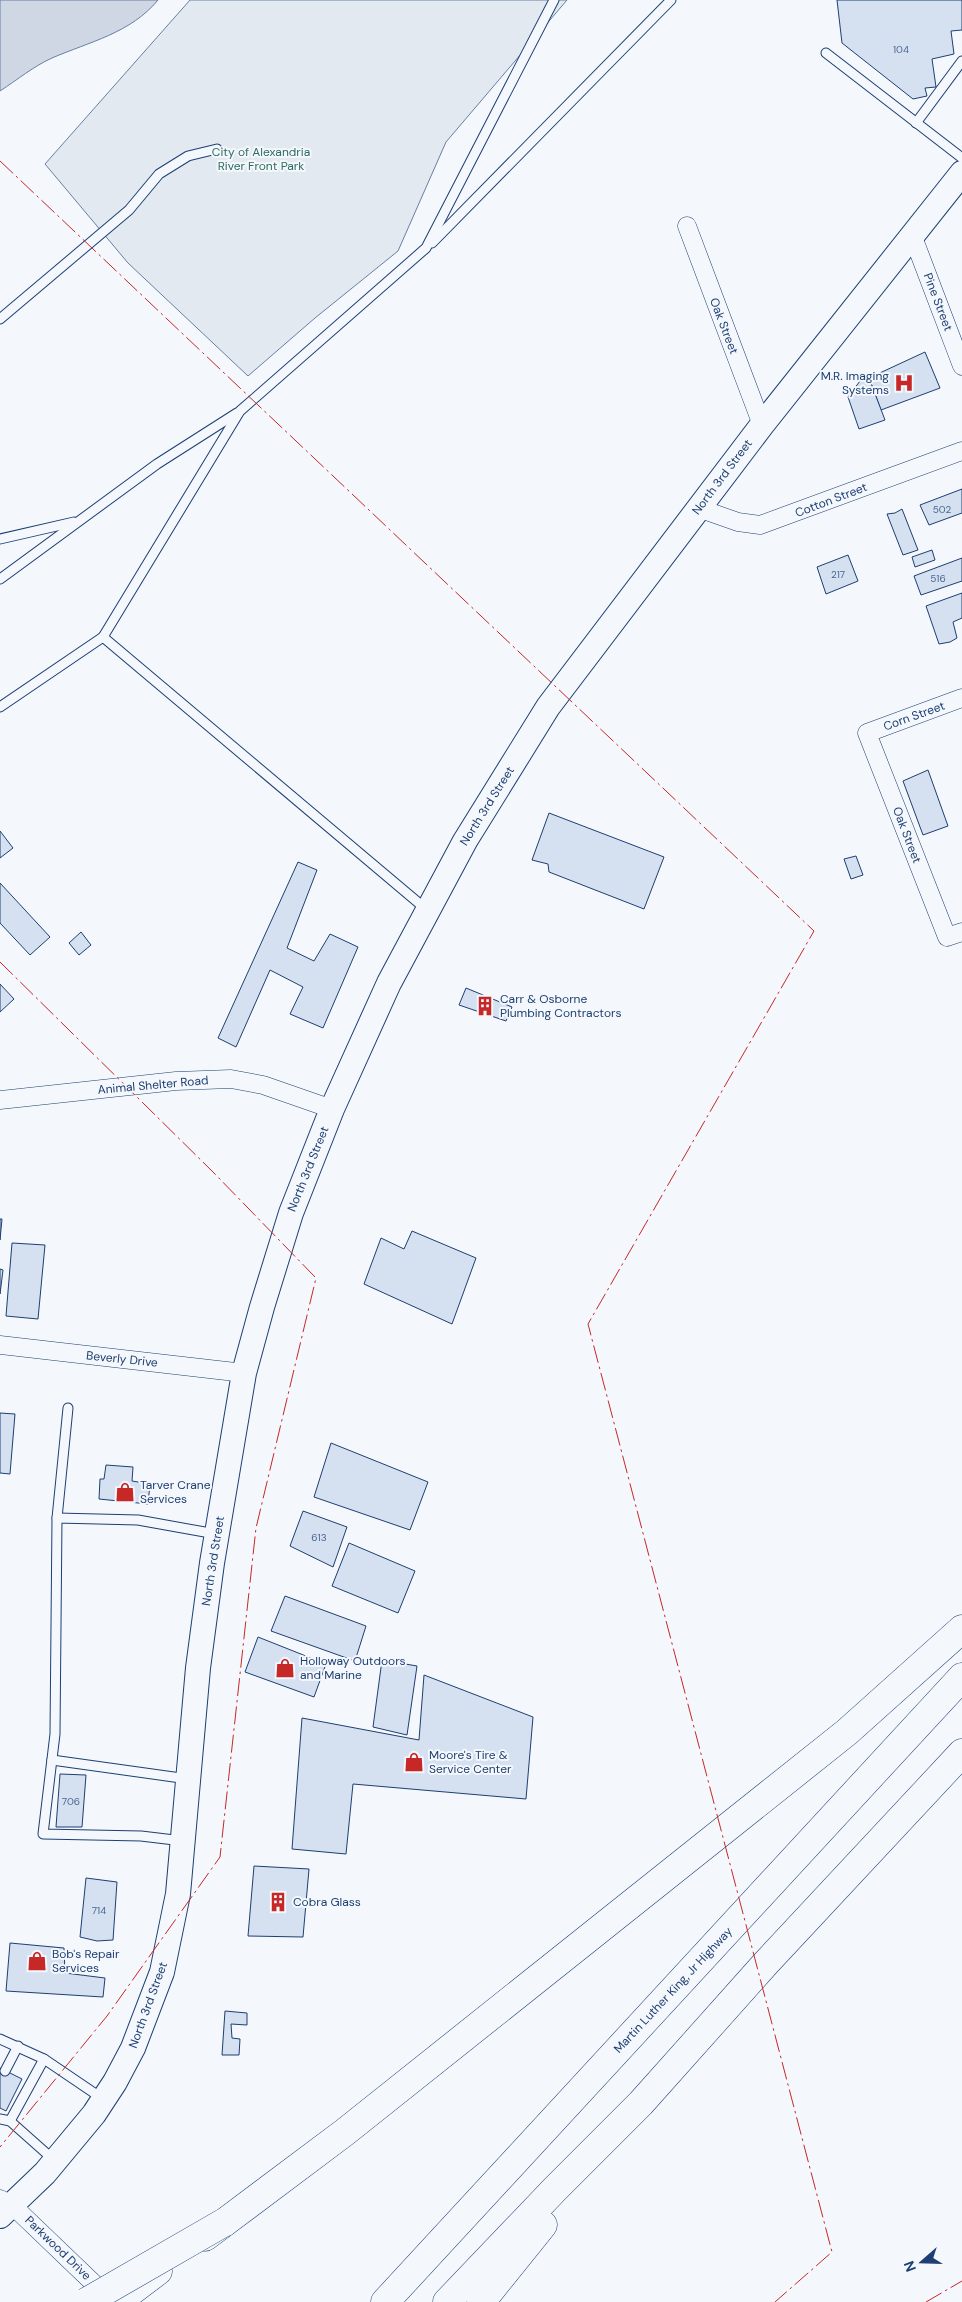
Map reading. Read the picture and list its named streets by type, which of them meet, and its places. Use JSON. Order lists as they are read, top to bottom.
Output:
{
  "streets": {
    "highway": ["Martin Luther King, Jr Highway"],
    "main road": ["North 3rd Street"],
    "street": [
      "Pine Street",
      "Oak Street",
      "Cotton Street",
      "Corn Street",
      "Animal Shelter Road",
      "Beverly Drive",
      "Parkwood Drive"
    ]
  },
  "crossings": [
    ["Pine Street", "North 3rd Street"],
    ["Oak Street", "North 3rd Street"],
    ["Oak Street", "Corn Street"],
    ["North 3rd Street", "Cotton Street"],
    ["North 3rd Street", "Animal Shelter Road"],
    ["North 3rd Street", "Beverly Drive"],
    ["North 3rd Street", "Parkwood Drive"]
  ],
  "parks": ["City of Alexandria River Front Park"],
  "places": {
    "hospital": ["M.R. Imaging Systems"],
    "building": ["Carr & Osborne Plumbing Contractors", "Cobra Glass"],
    "shop": [
      "Tarver Crane Services",
      "Holloway Outdoors and Marine",
      "Moore's Tire & Service Center",
      "Bob's Repair Services"
    ]
  },
  "house_numbers": [
    "104",
    "502",
    "217",
    "516",
    "613",
    "706",
    "714"
  ],
  "north": "left"
}
